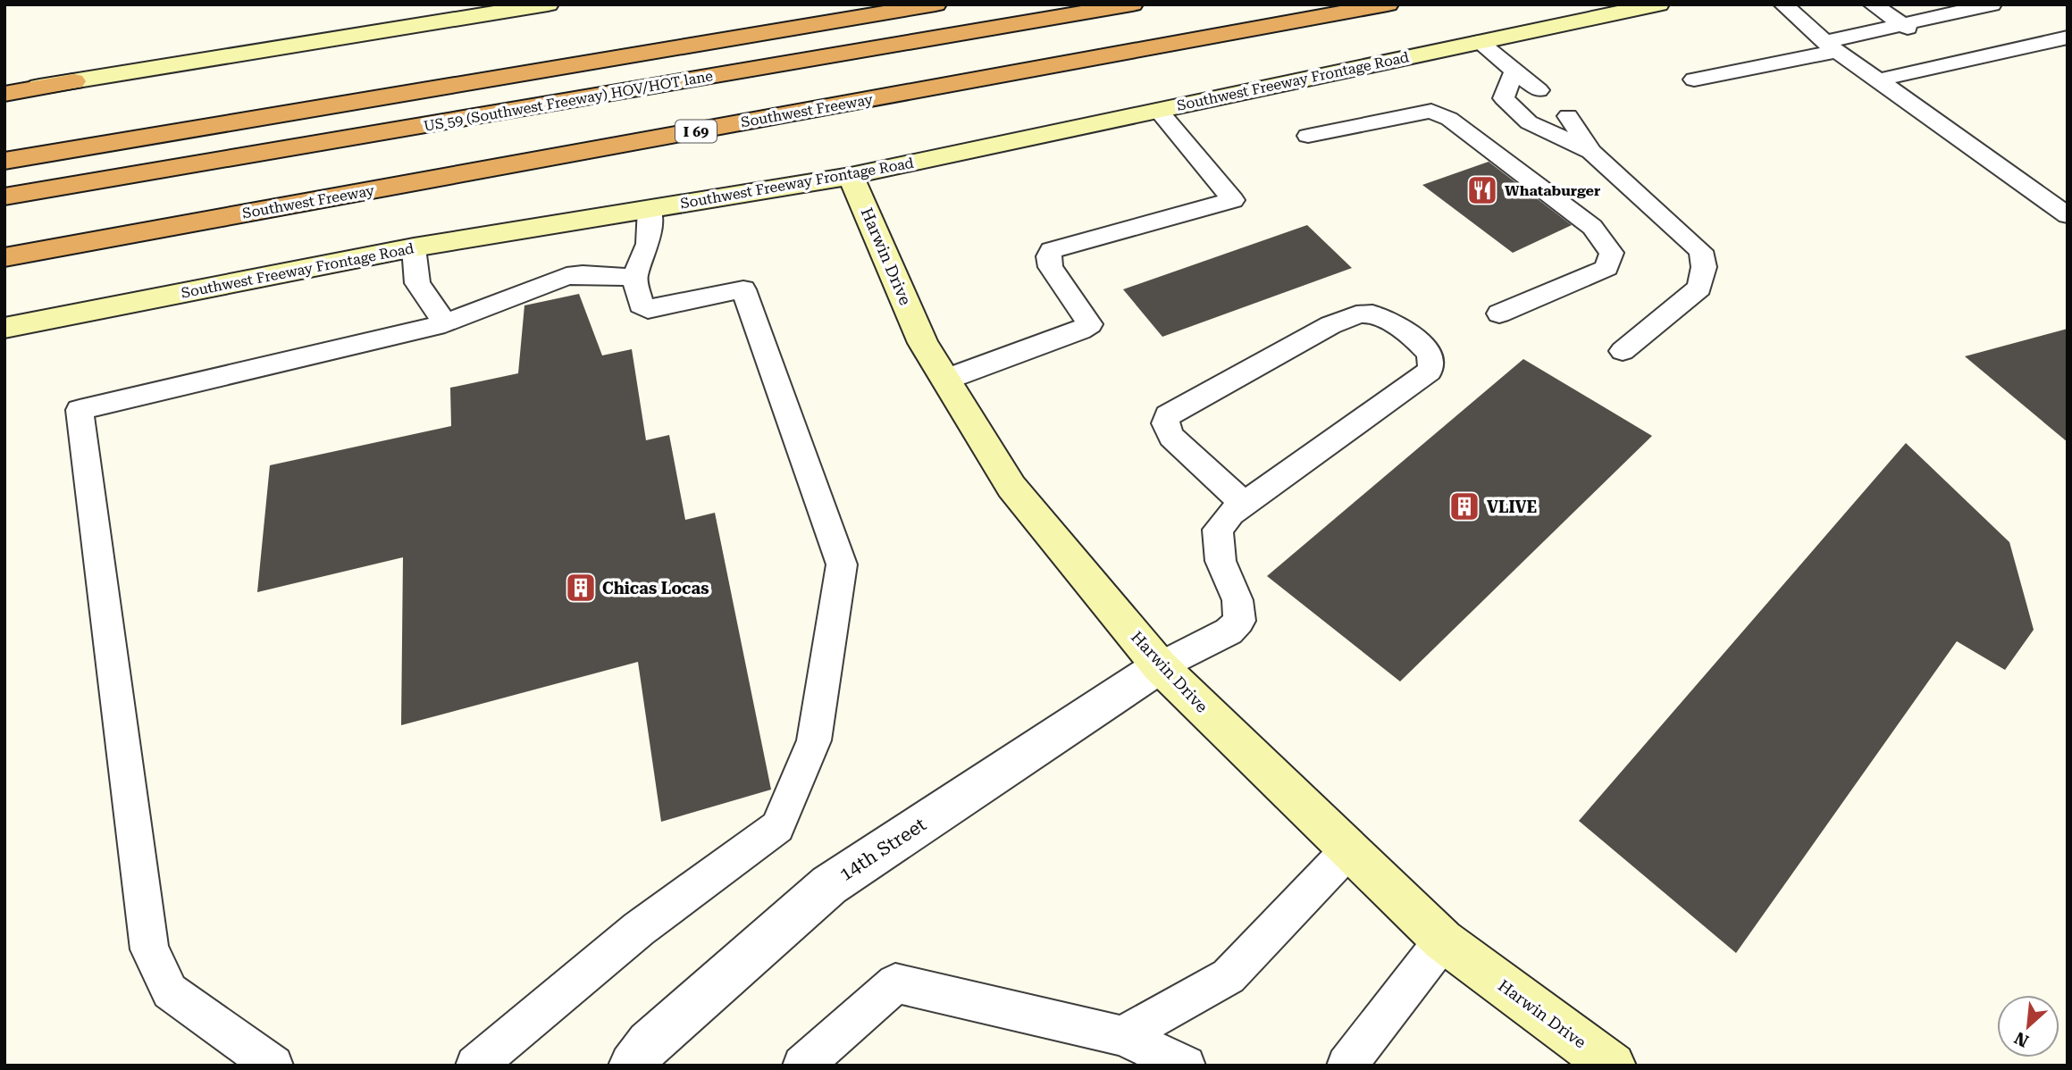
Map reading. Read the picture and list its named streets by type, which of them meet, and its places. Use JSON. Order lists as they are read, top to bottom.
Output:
{
  "streets": {
    "highway": ["US 59 (Southwest Freeway) HOV/HOT lane", "Southwest Freeway", "I 69"],
    "main road": ["Southwest Freeway Frontage Road", "Harwin Drive"],
    "street": ["14th Street"]
  },
  "crossings": [
    ["Southwest Freeway Frontage Road", "Harwin Drive"],
    ["Harwin Drive", "14th Street"]
  ],
  "places": {
    "restaurant": ["Whataburger"],
    "building": ["VLIVE", "Chicas Locas"]
  },
  "north": "bottom left"
}
